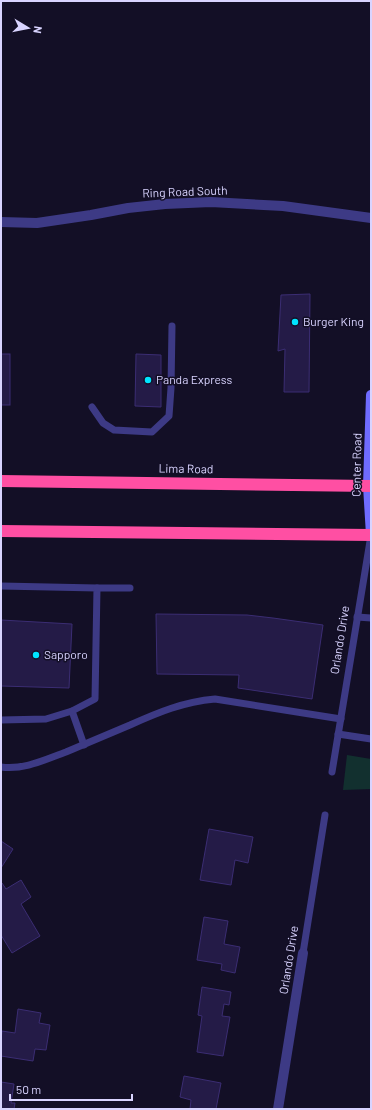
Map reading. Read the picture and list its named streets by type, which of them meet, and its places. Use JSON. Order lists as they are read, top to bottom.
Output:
{
  "streets": {
    "highway": ["Lima Road"],
    "street": ["Ring Road South", "Center Road", "Orlando Drive"]
  },
  "crossings": [
    ["Center Road", "Lima Road"],
    ["Center Road", "Orlando Drive"]
  ],
  "places": ["Burger King", "Panda Express", "Sapporo"],
  "scale_bar": "50 m",
  "north": "right"
}
